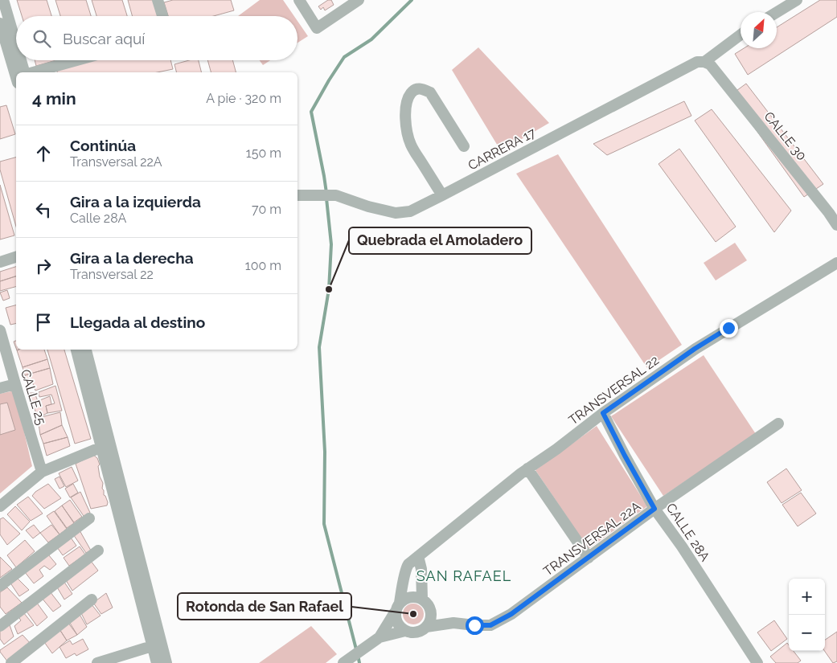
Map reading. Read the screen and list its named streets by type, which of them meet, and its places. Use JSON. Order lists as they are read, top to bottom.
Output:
{
  "streets": {
    "street": [
      "CALLE 30",
      "CARRERA 17",
      "TRANSVERSAL 22",
      "CALLE 25",
      "CALLE 28A",
      "TRANSVERSAL 22A"
    ]
  },
  "crossings": [
    ["CALLE 30", "CARRERA 17"],
    ["TRANSVERSAL 22", "CALLE 28A"],
    ["CALLE 28A", "TRANSVERSAL 22A"]
  ],
  "districts": ["SAN RAFAEL"],
  "places": ["Quebrada el Amoladero", "Rotonda de San Rafael"],
  "north": "top right",
  "page": {
    "search": "Buscar aquí",
    "heading": ["4 min", "A pie · 320 m"],
    "list": [
      ["Continúa", "Transversal 22A", "150 m"],
      ["Gira a la izquierda", "Calle 28A", "70 m"],
      ["Gira a la derecha", "Transversal 22", "100 m"],
      "Llegada al destino"
    ],
    "map_buttons": ["+", "−"]
  }
}
